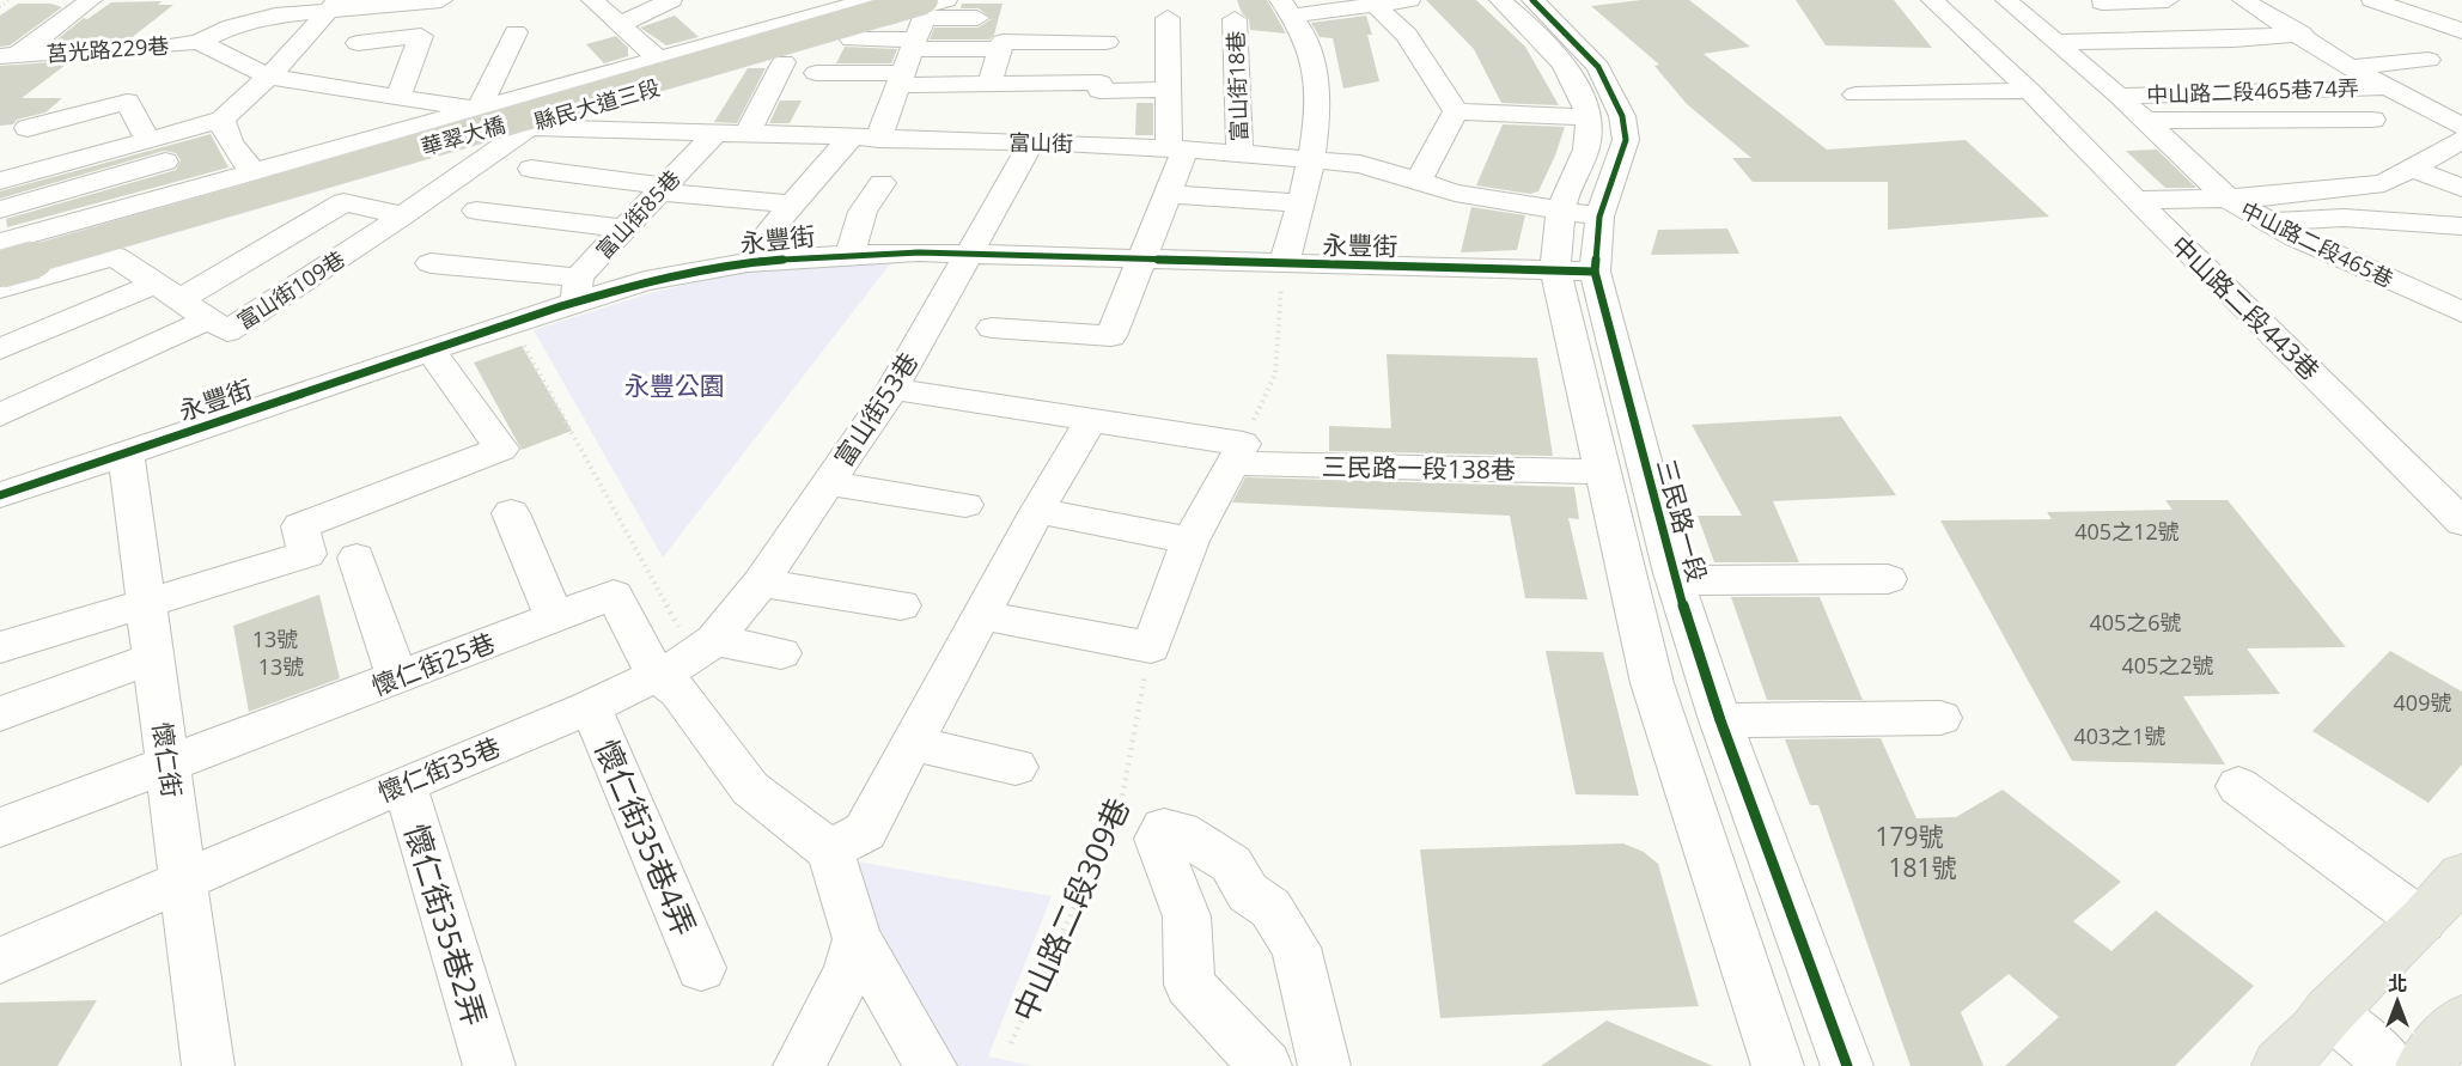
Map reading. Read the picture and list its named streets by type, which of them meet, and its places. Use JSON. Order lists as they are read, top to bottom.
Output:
{
  "streets": {
    "highway": ["華翠大橋"],
    "street": [
      "莒光路229巷",
      "富山街18巷",
      "中山路二段465巷74弄",
      "縣民大道三段",
      "富山街",
      "富山街85巷",
      "永豐街",
      "中山路二段465巷",
      "富山街109巷",
      "中山路二段443巷",
      "富山街53巷",
      "三民路一段138巷",
      "三民路一段",
      "懷仁街25巷",
      "懷仁街",
      "懷仁街35巷",
      "懷仁街35巷4弄",
      "中山路二段309巷",
      "懷仁街35巷2弄"
    ]
  },
  "crossings": [
    ["富山街18巷", "富山街"],
    ["中山路二段465巷74弄", "中山路二段465巷"],
    ["縣民大道三段", "華翠大橋"],
    ["縣民大道三段", "富山街"],
    ["縣民大道三段", "富山街109巷"],
    ["富山街", "富山街85巷"],
    ["富山街", "富山街109巷"],
    ["富山街", "富山街53巷"],
    ["富山街", "三民路一段"],
    ["富山街85巷", "永豐街"],
    ["永豐街", "富山街53巷"],
    ["永豐街", "三民路一段"],
    ["永豐街", "懷仁街"],
    ["富山街53巷", "三民路一段138巷"],
    ["富山街53巷", "懷仁街25巷"],
    ["富山街53巷", "懷仁街35巷"],
    ["懷仁街25巷", "懷仁街"],
    ["懷仁街25巷", "懷仁街35巷"],
    ["懷仁街", "懷仁街35巷"],
    ["懷仁街35巷", "懷仁街35巷4弄"],
    ["懷仁街35巷", "懷仁街35巷2弄"]
  ],
  "parks": ["永豐公園"],
  "house_numbers": [
    "405之12號",
    "405之6號",
    "13號",
    "405之2號",
    "13號",
    "409號",
    "403之1號",
    "179號",
    "181號"
  ],
  "north": "top"
}
